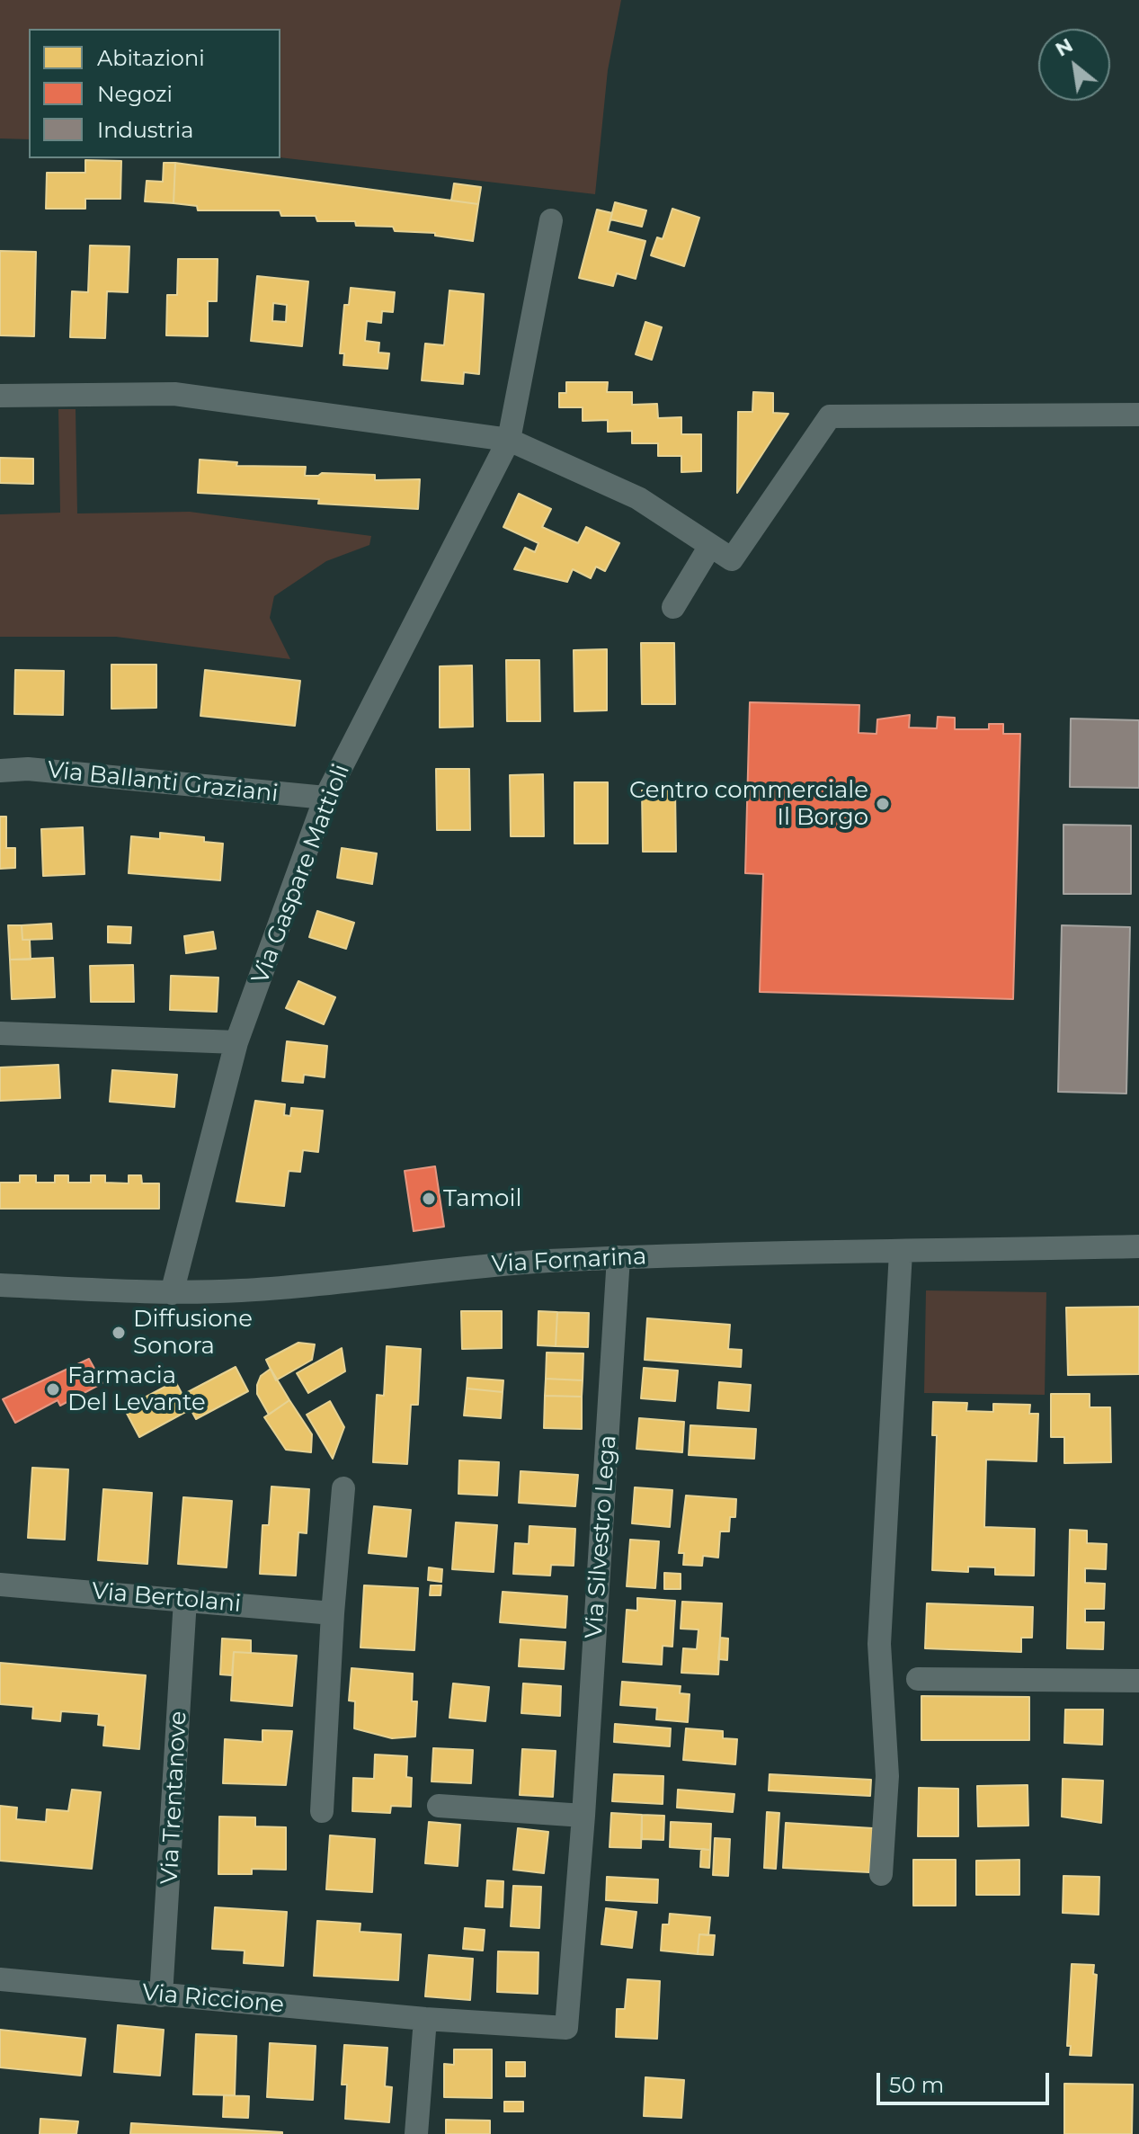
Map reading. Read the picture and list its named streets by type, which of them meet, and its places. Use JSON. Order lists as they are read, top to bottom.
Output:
{
  "streets": {
    "street": [
      "Via Ballanti Graziani",
      "Via Gaspare Mattioli",
      "Via Fornarina",
      "Via Silvestro Lega",
      "Via Bertolani",
      "Via Trentanove",
      "Via Riccione"
    ]
  },
  "crossings": [
    ["Via Ballanti Graziani", "Via Gaspare Mattioli"],
    ["Via Gaspare Mattioli", "Via Fornarina"],
    ["Via Fornarina", "Via Silvestro Lega"],
    ["Via Silvestro Lega", "Via Riccione"],
    ["Via Bertolani", "Via Trentanove"],
    ["Via Trentanove", "Via Riccione"]
  ],
  "places": [
    "Centro commerciale Il Borgo",
    "Tamoil",
    "Diffusione Sonora",
    "Farmacia Del Levante"
  ],
  "legend": ["Abitazioni", "Negozi", "Industria"],
  "scale_bar": "50 m",
  "north": "top left"
}
